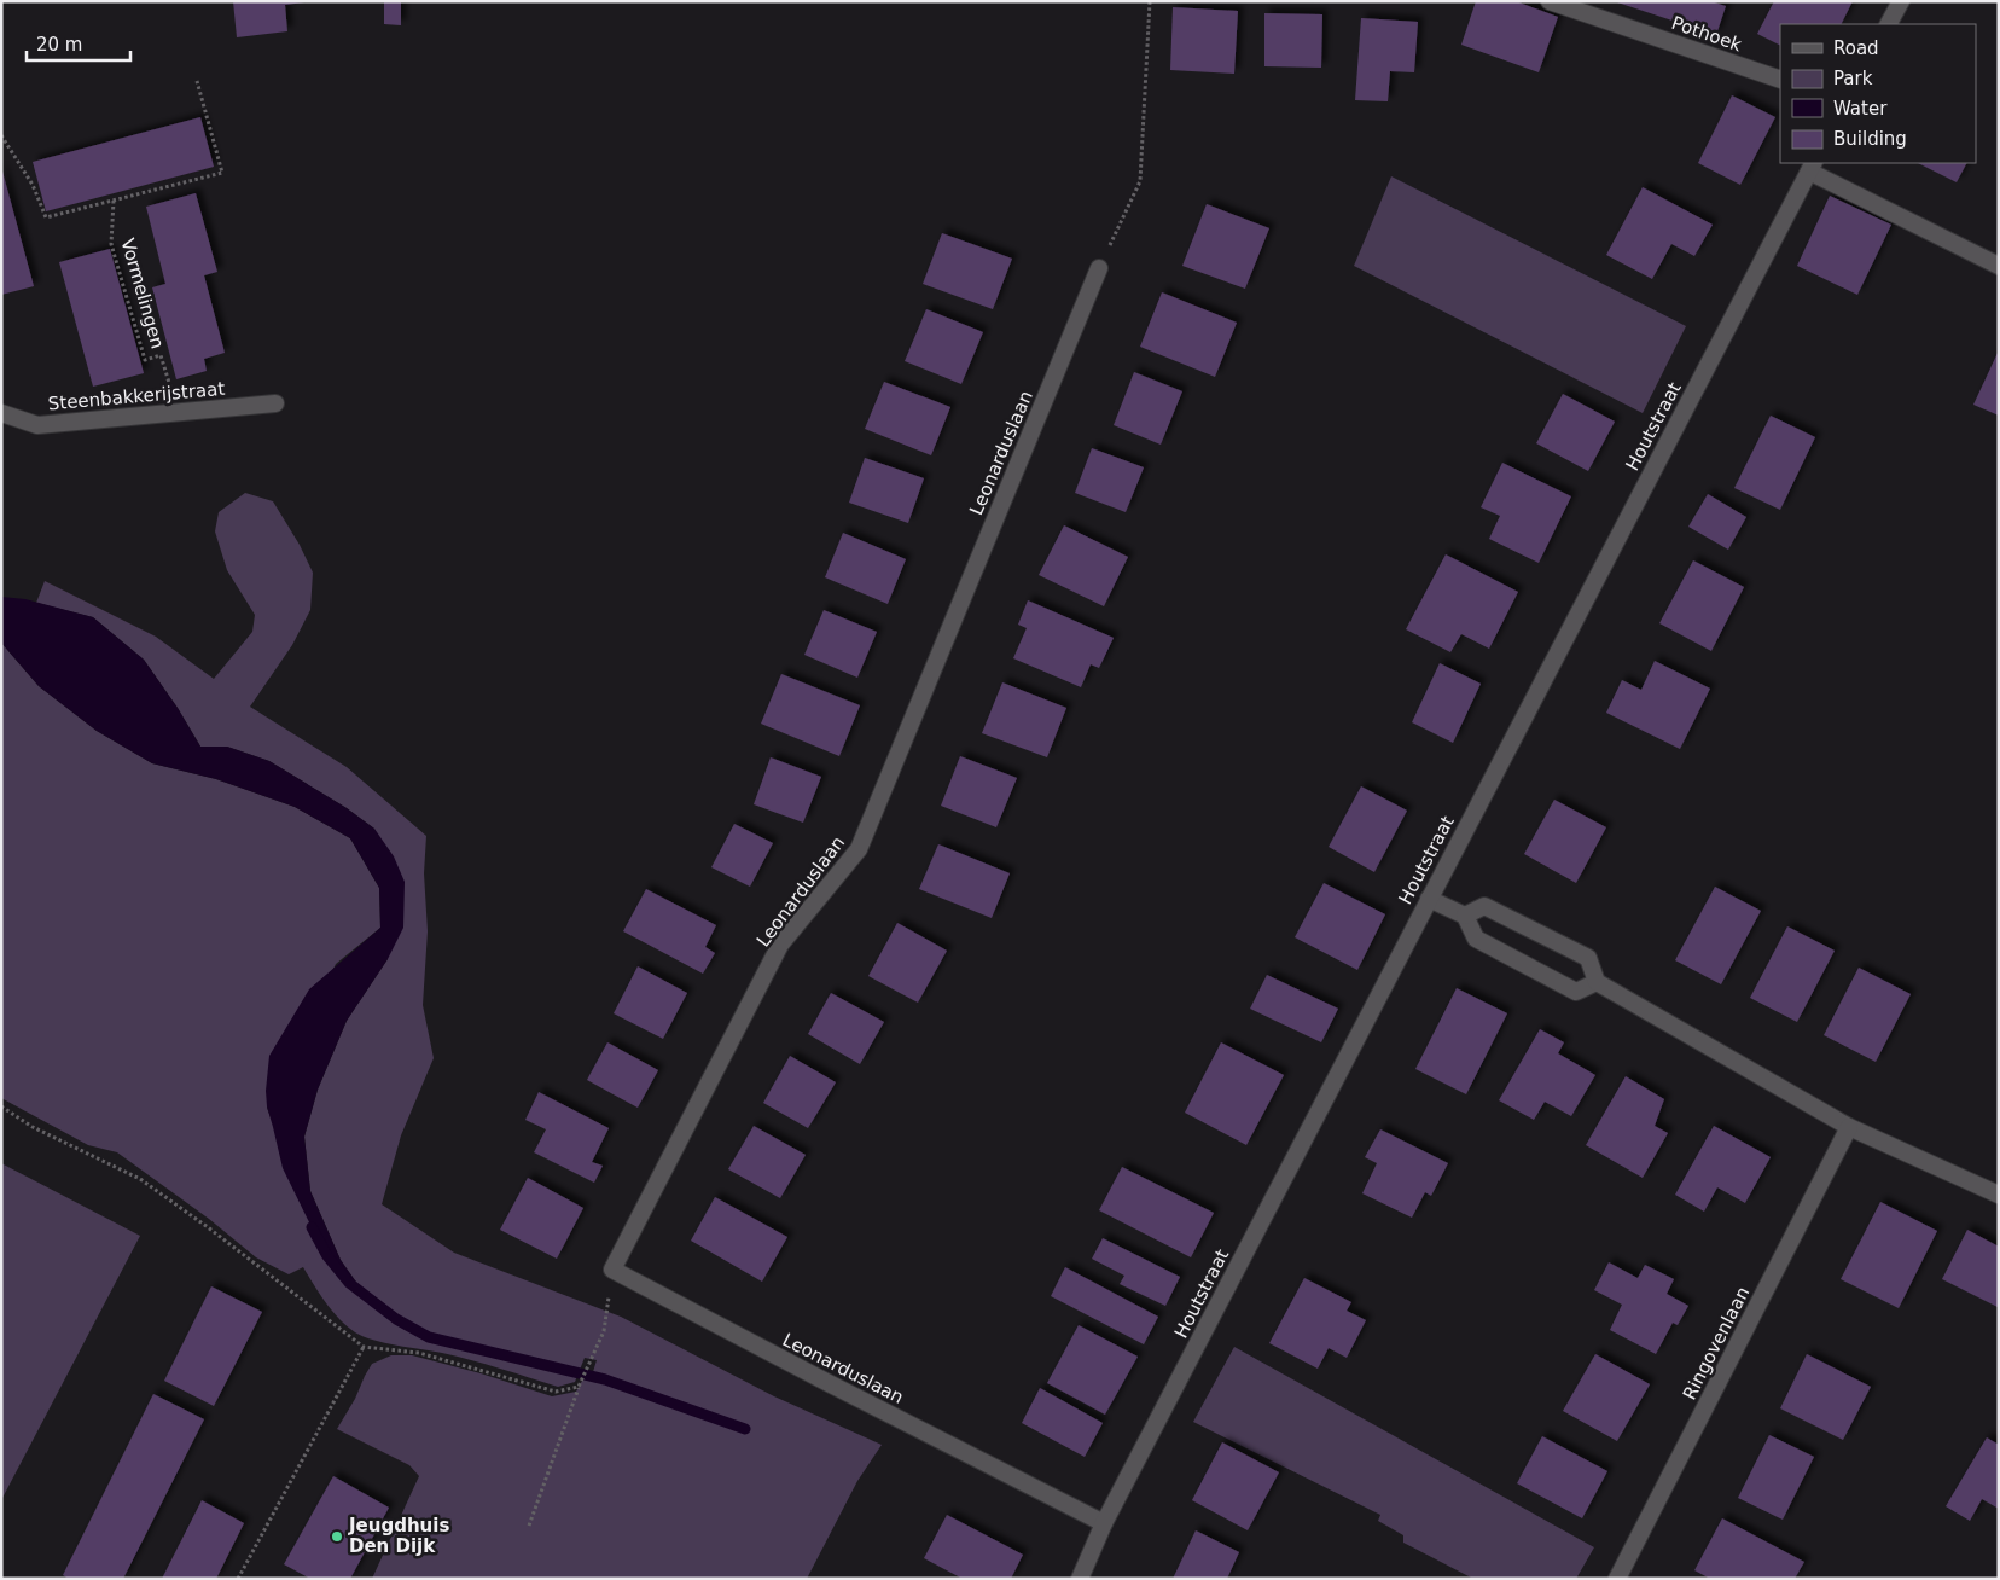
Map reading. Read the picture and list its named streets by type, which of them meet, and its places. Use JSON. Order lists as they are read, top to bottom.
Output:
{
  "streets": {
    "street": [
      "Pothoek",
      "Steenbakkerijstraat",
      "Houtstraat",
      "Leonarduslaan",
      "Ringovenlaan"
    ],
    "path": ["Vormelingen"]
  },
  "crossings": [
    ["Vormelingen", "Steenbakkerijstraat"],
    ["Houtstraat", "Leonarduslaan"]
  ],
  "places": ["Jeugdhuis Den Dijk"],
  "legend": [
    "Road",
    "Park",
    "Water",
    "Building"
  ],
  "scale_bar": "20 m"
}
